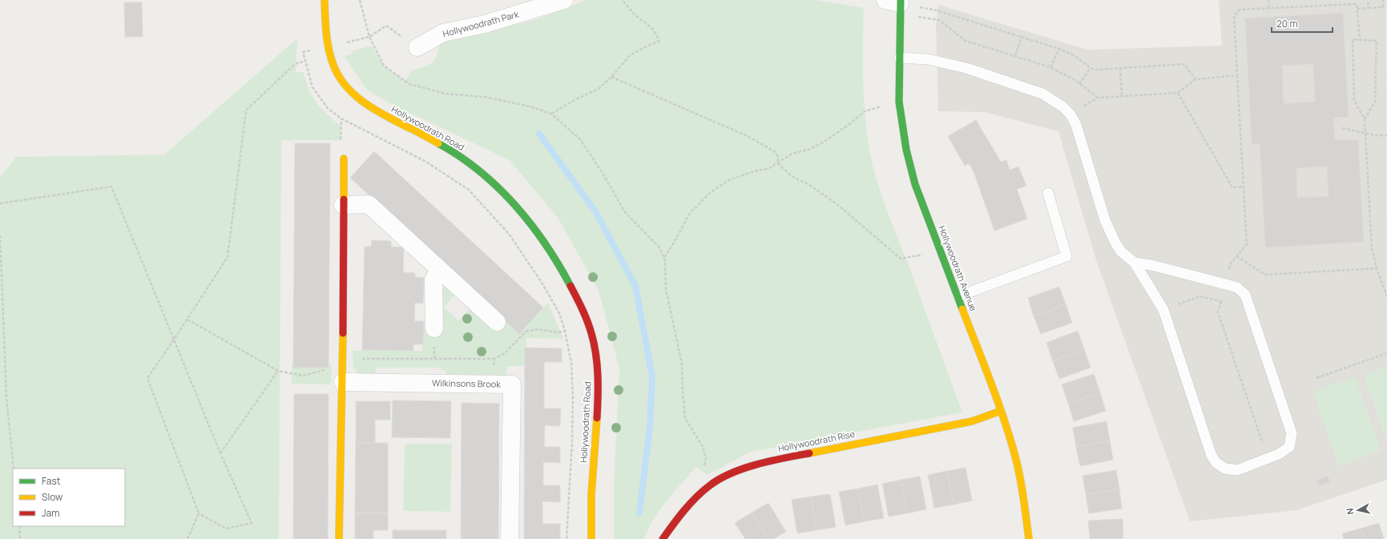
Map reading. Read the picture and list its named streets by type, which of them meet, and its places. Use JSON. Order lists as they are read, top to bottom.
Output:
{
  "streets": {
    "street": [
      "Hollywoodrath Park",
      "Hollywoodrath Road",
      "Hollywoodrath Avenue",
      "Wilkinsons Brook",
      "Hollywoodrath Rise"
    ]
  },
  "crossings": [
    ["Hollywoodrath Avenue", "Hollywoodrath Rise"]
  ],
  "legend": ["Fast", "Slow", "Jam"],
  "scale_bar": "20 m",
  "north": "left"
}
